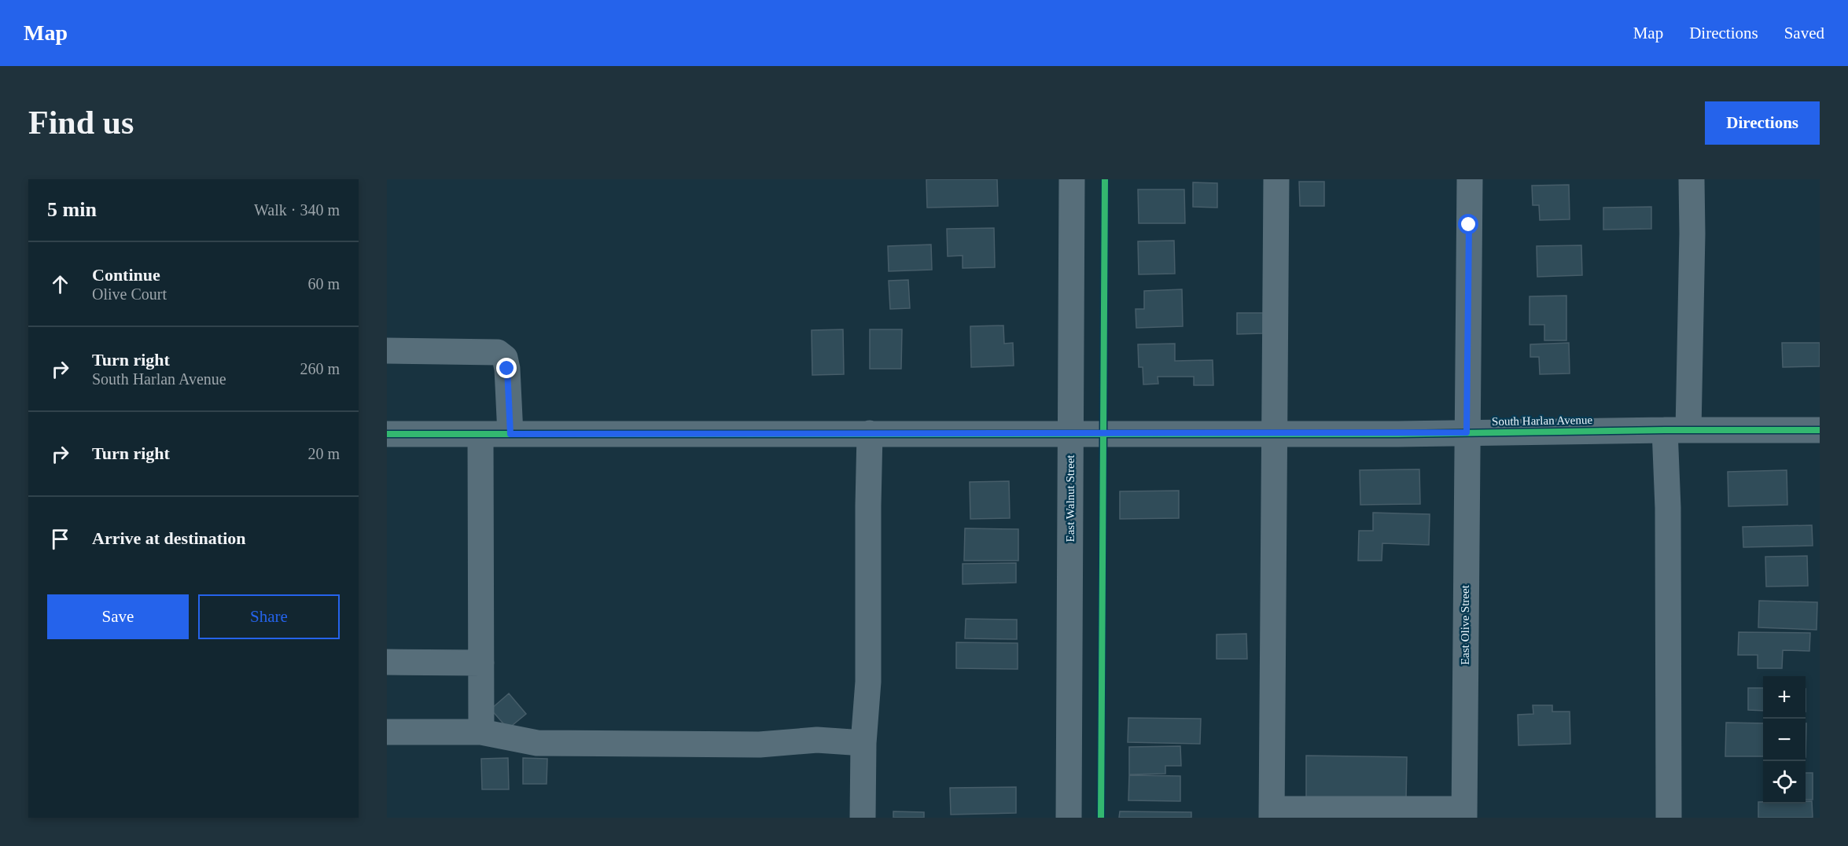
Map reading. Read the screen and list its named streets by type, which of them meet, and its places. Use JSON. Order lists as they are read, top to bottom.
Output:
{
  "streets": {
    "street": ["South Harlan Avenue", "East Walnut Street", "East Olive Street"]
  },
  "crossings": [
    ["South Harlan Avenue", "East Walnut Street"],
    ["South Harlan Avenue", "East Olive Street"]
  ],
  "page": {
    "header": "Map",
    "nav": ["Map", "Directions", "Saved"],
    "buttons": [
      "Directions",
      ["Save", "Share"]
    ],
    "title": "Find us",
    "heading": ["5 min", "Walk · 340 m"],
    "list": [
      ["Continue", "Olive Court", "60 m"],
      ["Turn right", "South Harlan Avenue", "260 m"],
      ["Turn right", "20 m"],
      "Arrive at destination"
    ],
    "map_buttons": ["+", "−"]
  }
}
